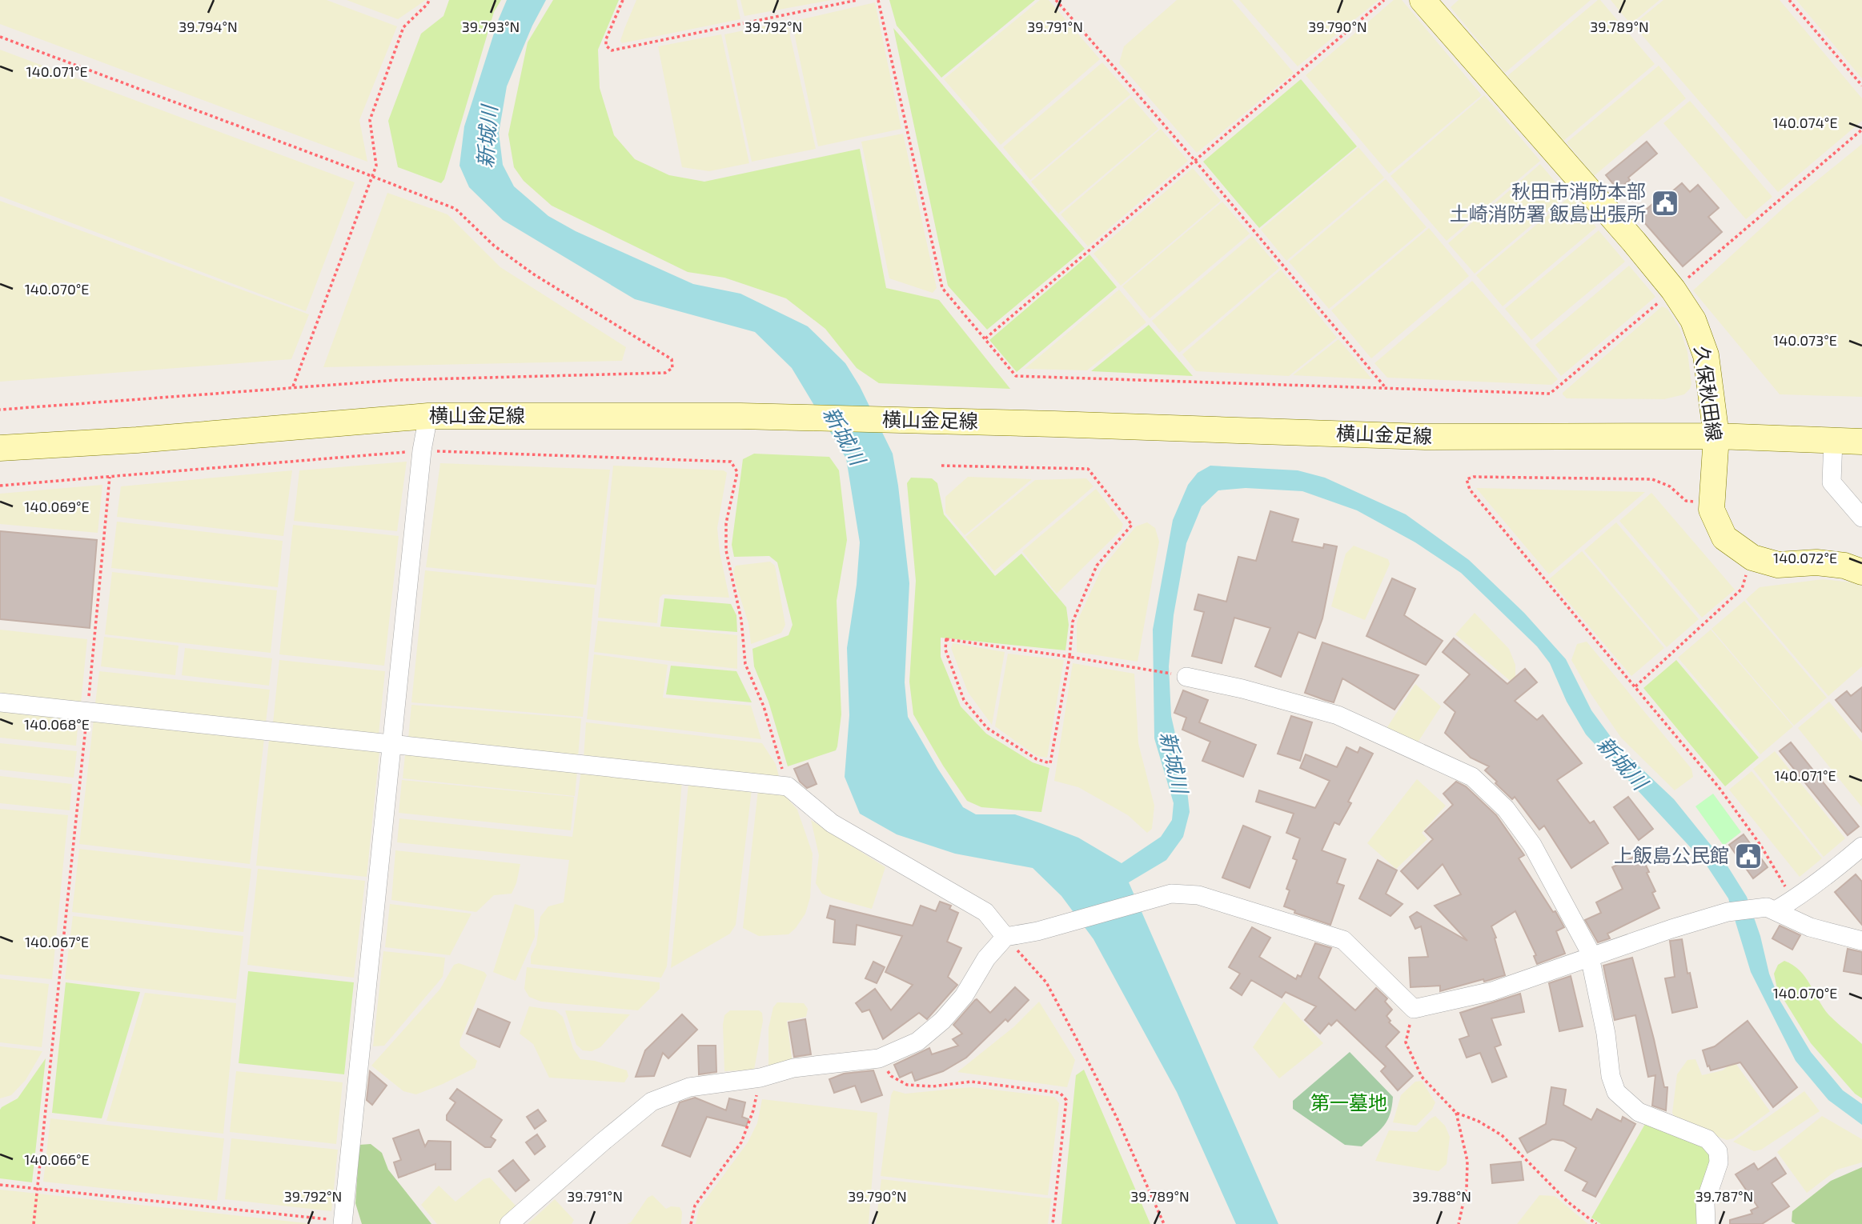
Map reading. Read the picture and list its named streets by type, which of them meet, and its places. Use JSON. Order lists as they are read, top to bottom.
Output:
{
  "streets": {
    "street": ["久保秋田線", "横山金足線"]
  },
  "crossings": [
    ["久保秋田線", "横山金足線"]
  ],
  "water": ["新城川"],
  "parks": ["第一墓地"],
  "places": {
    "public building": ["秋田市消防本部 土崎消防署 飯島出張所", "上飯島公民館"]
  },
  "coordinates": [
    "39.794°N",
    "39.793°N",
    "39.792°N",
    "39.791°N",
    "39.790°N",
    "39.789°N",
    "140.071°E",
    "140.074°E",
    "140.070°E",
    "140.073°E",
    "140.069°E",
    "140.072°E",
    "140.068°E",
    "140.067°E",
    "140.066°E",
    "39.788°N",
    "39.787°N"
  ]
}
